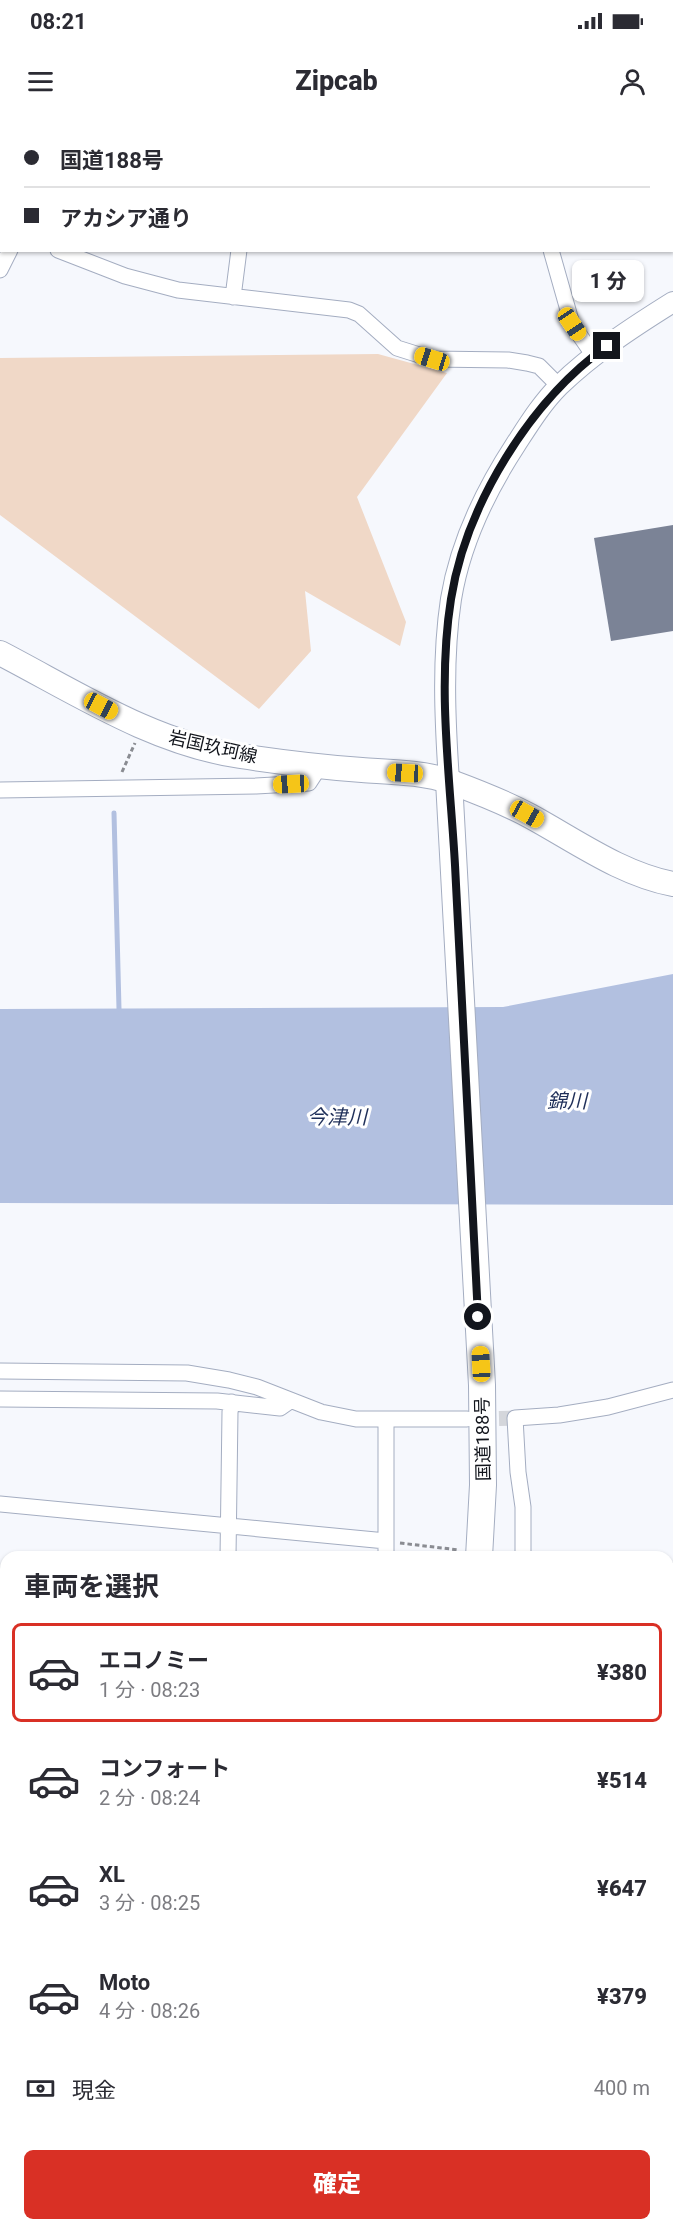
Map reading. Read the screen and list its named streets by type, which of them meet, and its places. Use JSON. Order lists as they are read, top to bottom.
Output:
{
  "streets": {
    "highway": ["国道188号"],
    "main road": ["岩国玖珂線"]
  },
  "crossings": [
    ["岩国玖珂線", "国道188号"]
  ],
  "water": ["錦川", "今津川"],
  "page": {
    "status": "08:21",
    "header": "Zipcab",
    "banner": ["国道188号", "アカシア通り"],
    "bubble": "1 分",
    "heading": "車両を選択",
    "list": [
      {
        "name": "エコノミー",
        "note": "1 分 · 08:23",
        "value": "¥380"
      },
      {
        "name": "コンフォート",
        "note": "2 分 · 08:24",
        "value": "¥514"
      },
      {
        "name": "XL",
        "note": "3 分 · 08:25",
        "value": "¥647"
      },
      {
        "name": "Moto",
        "note": "4 分 · 08:26",
        "value": "¥379"
      }
    ],
    "pay": ["現金", "400 m"],
    "buttons": "確定"
  }
}
